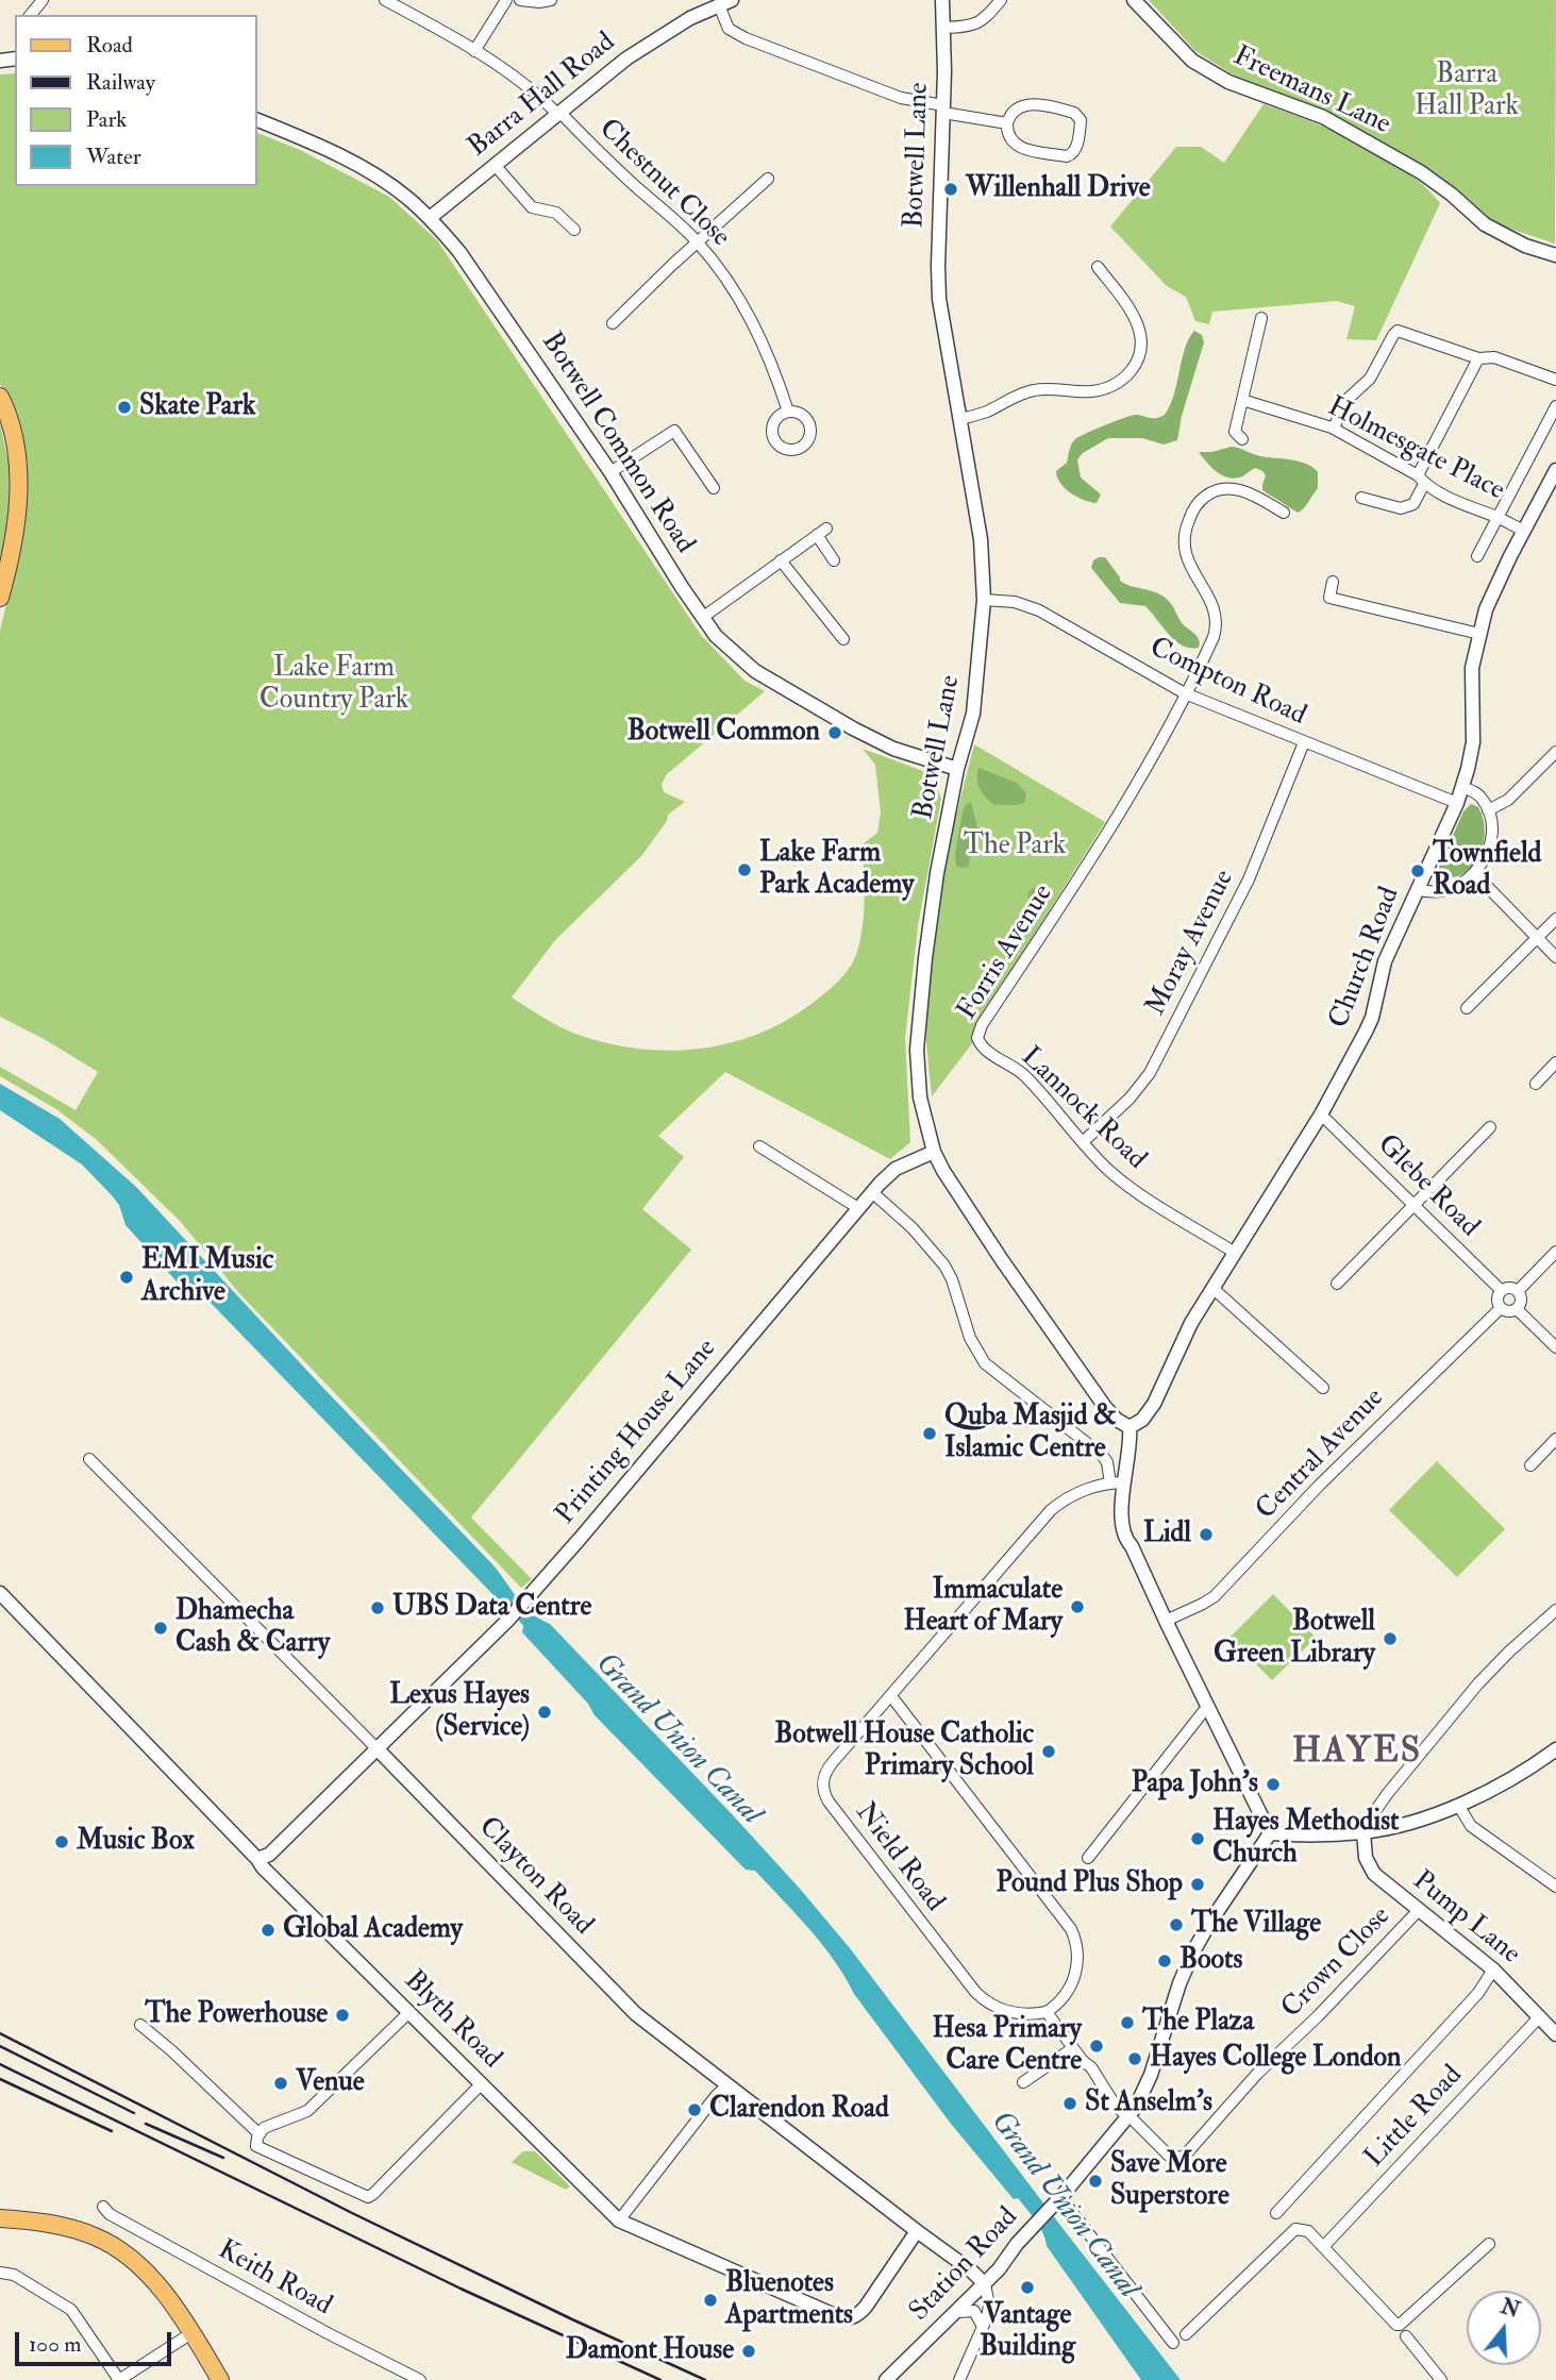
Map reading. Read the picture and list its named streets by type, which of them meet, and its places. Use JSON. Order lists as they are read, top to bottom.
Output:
{
  "streets": {
    "street": [
      "Freemans Lane",
      "Barra Hall Road",
      "Botwell Lane",
      "Chestnut Close",
      "Botwell Common Road",
      "Holmesgate Place",
      "Compton Road",
      "Moray Avenue",
      "Forris Avenue",
      "Church Road",
      "Lannock Road",
      "Glebe Road",
      "Printing House Lane",
      "Central Avenue",
      "Nield Road",
      "Clayton Road",
      "Pump Lane",
      "Crown Close",
      "Blyth Road",
      "Little Road",
      "Station Road",
      "Keith Road"
    ]
  },
  "crossings": [
    ["Barra Hall Road", "Chestnut Close"],
    ["Barra Hall Road", "Botwell Common Road"],
    ["Botwell Lane", "Botwell Common Road"],
    ["Botwell Lane", "Compton Road"],
    ["Botwell Lane", "Church Road"],
    ["Botwell Lane", "Printing House Lane"],
    ["Holmesgate Place", "Church Road"],
    ["Compton Road", "Moray Avenue"],
    ["Compton Road", "Forris Avenue"],
    ["Compton Road", "Church Road"],
    ["Moray Avenue", "Lannock Road"],
    ["Forris Avenue", "Lannock Road"],
    ["Church Road", "Lannock Road"],
    ["Church Road", "Glebe Road"],
    ["Glebe Road", "Central Avenue"],
    ["Printing House Lane", "Clayton Road"],
    ["Printing House Lane", "Blyth Road"],
    ["Clayton Road", "Blyth Road"],
    ["Clayton Road", "Station Road"],
    ["Pump Lane", "Crown Close"],
    ["Pump Lane", "Little Road"],
    ["Crown Close", "Station Road"]
  ],
  "districts": ["HAYES"],
  "water": ["Grand Union Canal"],
  "parks": ["Barra Hall Park", "Lake Farm Country Park", "The Park"],
  "places": [
    "Willenhall Drive",
    "Skate Park",
    "Botwell Common",
    "Lake Farm Park Academy",
    "Townfield Road",
    "EMI Music Archive",
    "Quba Masjid & Islamic Centre",
    "Lidl",
    "Immaculate Heart of Mary",
    "UBS Data Centre",
    "Dhamecha Cash & Carry",
    "Botwell Green Library",
    "Lexus Hayes (Service)",
    "Botwell House Catholic Primary School",
    "Papa John's",
    "Hayes Methodist Church",
    "Music Box",
    "Pound Plus Shop",
    "The Village",
    "Global Academy",
    "Boots",
    "The Powerhouse",
    "The Plaza",
    "Hesa Primary Care Centre",
    "Hayes College London",
    "Venue",
    "St Anselm's",
    "Clarendon Road",
    "Save More Superstore",
    "Vantage Building",
    "Bluenotes Apartments",
    "Damont House"
  ],
  "legend": [
    "Road",
    "Railway",
    "Park",
    "Water"
  ],
  "scale_bar": "100 m",
  "north": "top"
}
